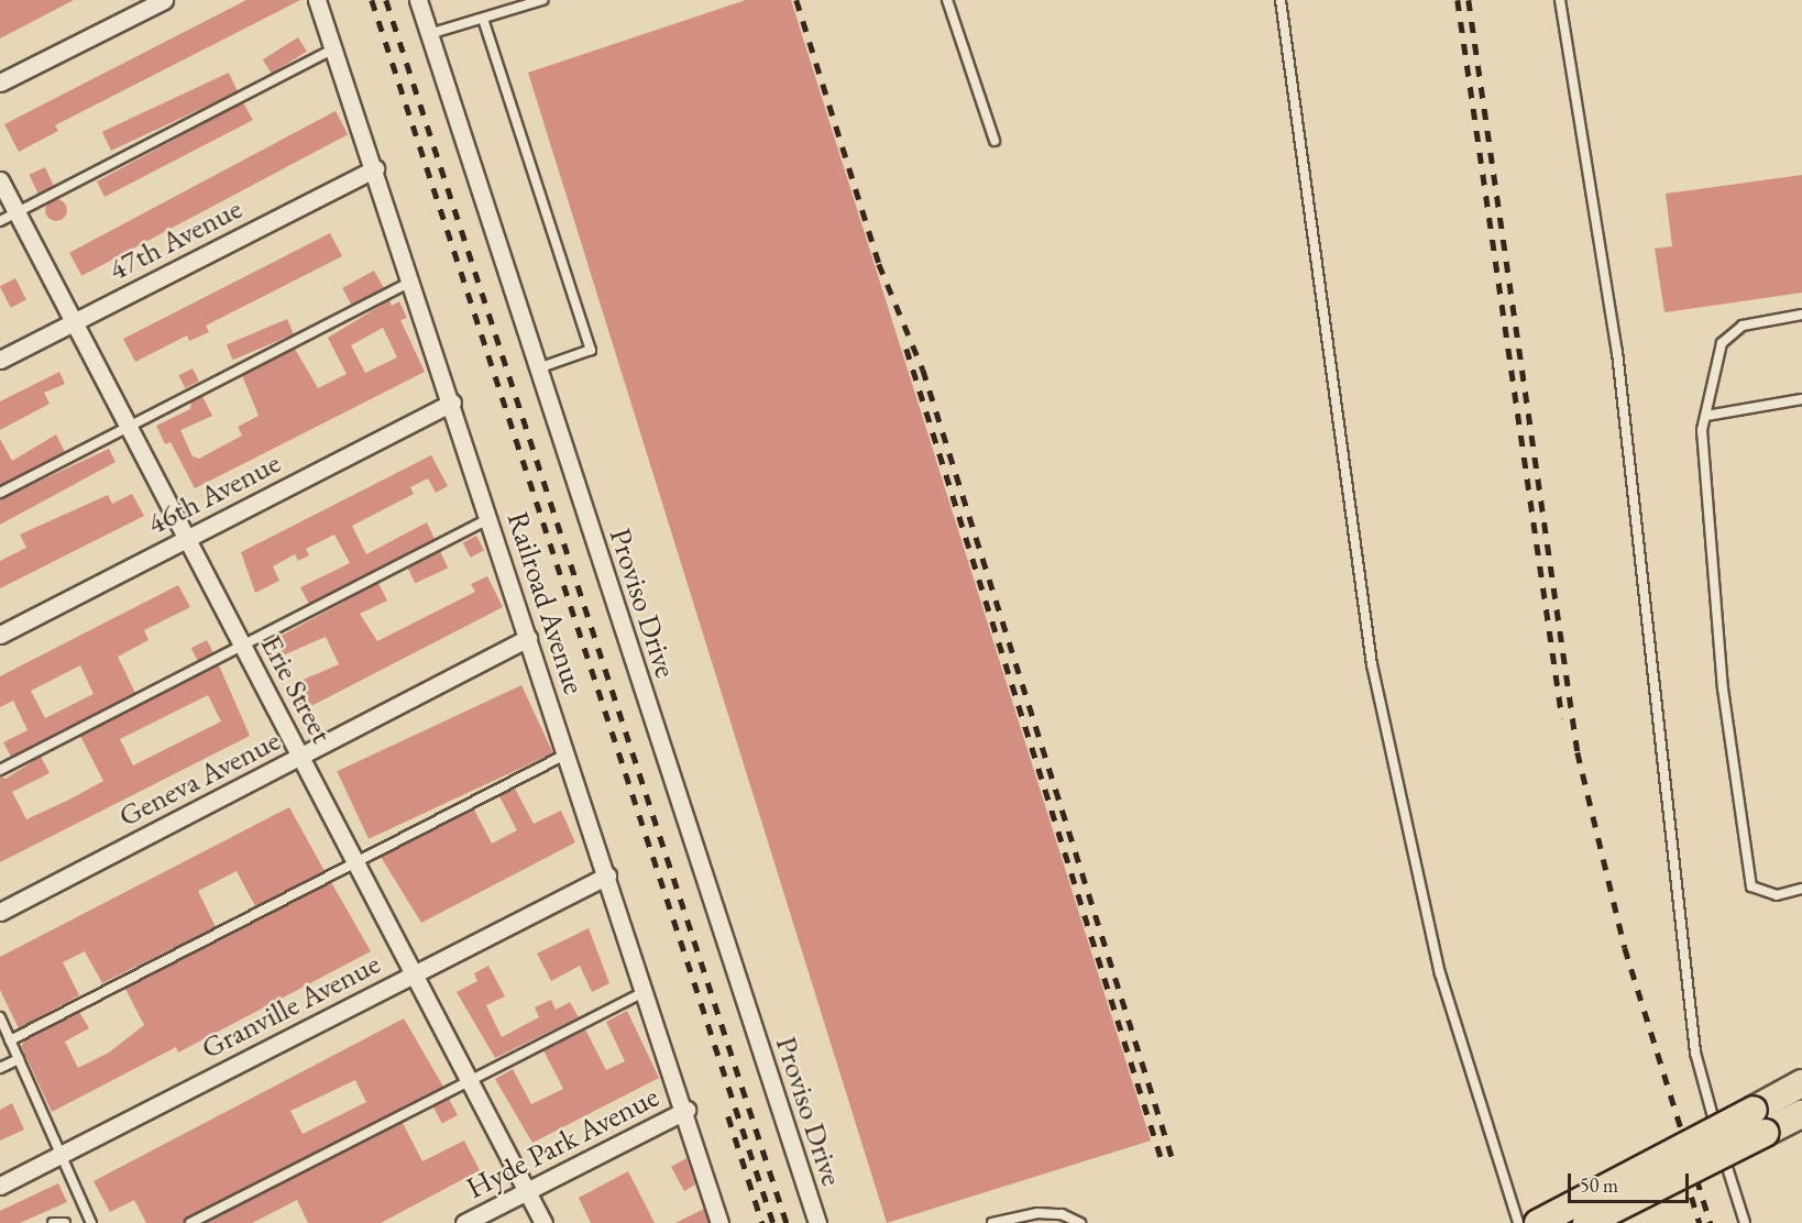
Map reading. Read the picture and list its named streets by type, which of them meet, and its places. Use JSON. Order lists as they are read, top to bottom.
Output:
{
  "streets": {
    "street": [
      "47th Avenue",
      "46th Avenue",
      "Railroad Avenue",
      "Proviso Drive",
      "Erie Street",
      "Geneva Avenue",
      "Granville Avenue",
      "Hyde Park Avenue"
    ]
  },
  "crossings": [
    ["47th Avenue", "Railroad Avenue"],
    ["47th Avenue", "Erie Street"],
    ["46th Avenue", "Railroad Avenue"],
    ["46th Avenue", "Erie Street"],
    ["Railroad Avenue", "Geneva Avenue"],
    ["Railroad Avenue", "Granville Avenue"],
    ["Railroad Avenue", "Hyde Park Avenue"],
    ["Erie Street", "Geneva Avenue"],
    ["Erie Street", "Granville Avenue"],
    ["Erie Street", "Hyde Park Avenue"]
  ],
  "scale_bar": "50 m"
}
